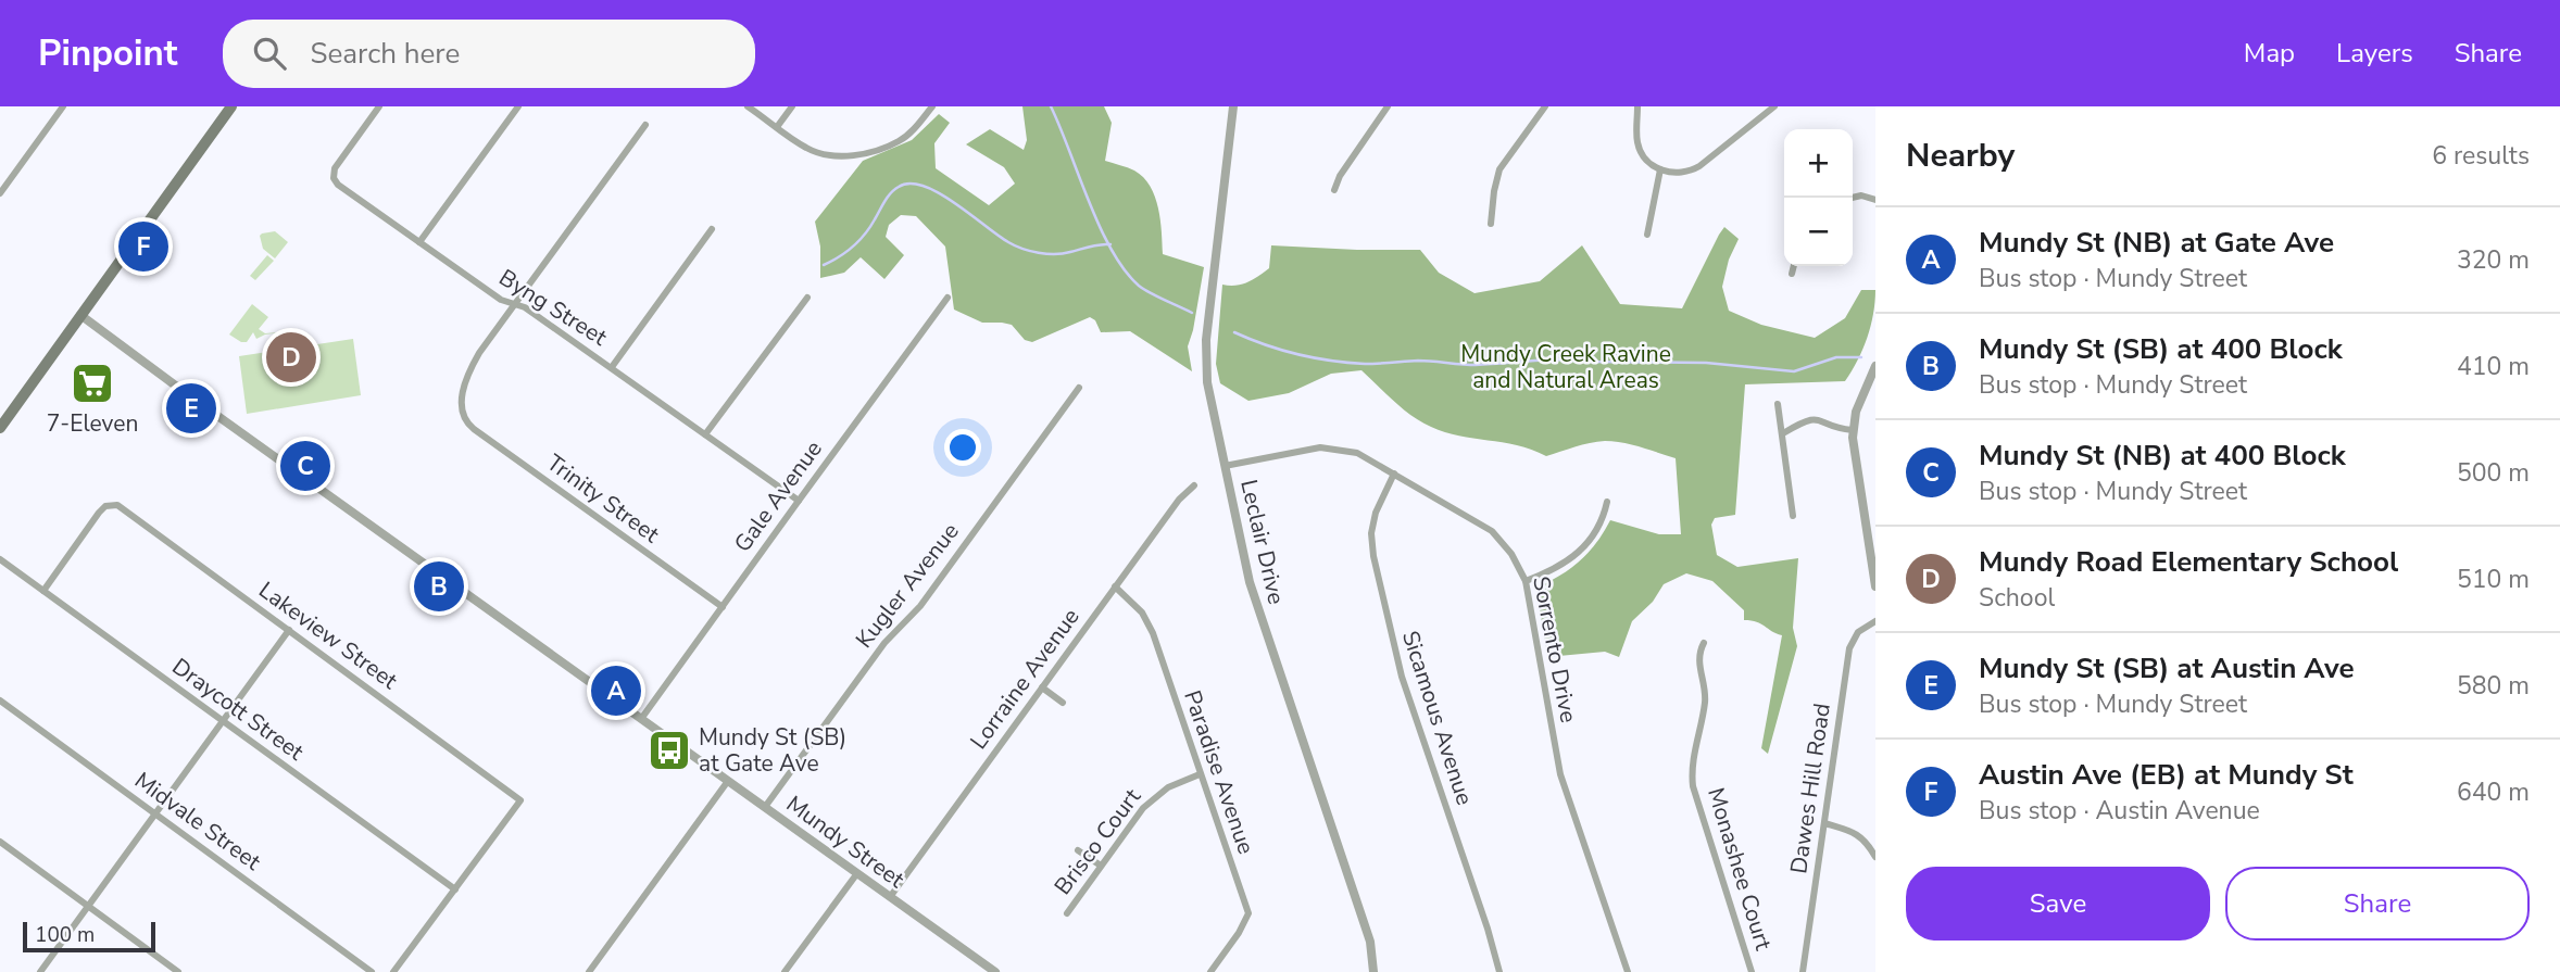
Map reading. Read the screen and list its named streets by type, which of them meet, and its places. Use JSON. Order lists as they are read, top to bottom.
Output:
{
  "streets": {
    "street": [
      "Byng Street",
      "Gale Avenue",
      "Trinity Street",
      "Leclair Drive",
      "Kugler Avenue",
      "Lakeview Street",
      "Sorrento Drive",
      "Lorraine Avenue",
      "Draycott Street",
      "Sicamous Avenue",
      "Paradise Avenue",
      "Dawes Hill Road",
      "Midvale Street",
      "Mundy Street",
      "Brisco Court",
      "Monashee Court"
    ]
  },
  "crossings": [
    ["Byng Street", "Gale Avenue"],
    ["Byng Street", "Trinity Street"],
    ["Gale Avenue", "Trinity Street"],
    ["Gale Avenue", "Mundy Street"],
    ["Leclair Drive", "Sorrento Drive"],
    ["Kugler Avenue", "Mundy Street"],
    ["Lakeview Street", "Draycott Street"],
    ["Sorrento Drive", "Sicamous Avenue"],
    ["Lorraine Avenue", "Paradise Avenue"],
    ["Lorraine Avenue", "Mundy Street"],
    ["Paradise Avenue", "Brisco Court"]
  ],
  "parks": ["Mundy Creek Ravine and Natural Areas"],
  "places": {
    "supermarket": ["7-Eleven"],
    "bus stop": ["Mundy St (SB) at Gate Ave"]
  },
  "scale_bar": "100 m",
  "page": {
    "header": "Pinpoint",
    "search": "Search here",
    "nav": ["Map", "Layers", "Share"],
    "heading": ["Nearby", "6 results"],
    "map_buttons": ["+", "−"],
    "list": [
      {
        "mark": "A",
        "name": "Mundy St (NB) at Gate Ave",
        "note": "Bus stop · Mundy Street",
        "value": "320 m"
      },
      {
        "mark": "B",
        "name": "Mundy St (SB) at 400 Block",
        "note": "Bus stop · Mundy Street",
        "value": "410 m"
      },
      {
        "mark": "C",
        "name": "Mundy St (NB) at 400 Block",
        "note": "Bus stop · Mundy Street",
        "value": "500 m"
      },
      {
        "mark": "D",
        "name": "Mundy Road Elementary School",
        "note": "School",
        "value": "510 m"
      },
      {
        "mark": "E",
        "name": "Mundy St (SB) at Austin Ave",
        "note": "Bus stop · Mundy Street",
        "value": "580 m"
      },
      {
        "mark": "F",
        "name": "Austin Ave (EB) at Mundy St",
        "note": "Bus stop · Austin Avenue",
        "value": "640 m"
      }
    ],
    "pins": [
      "F",
      "D",
      "E",
      "C",
      "B",
      "A"
    ],
    "buttons": ["Save", "Share"],
    "scale": "100 m"
  }
}
